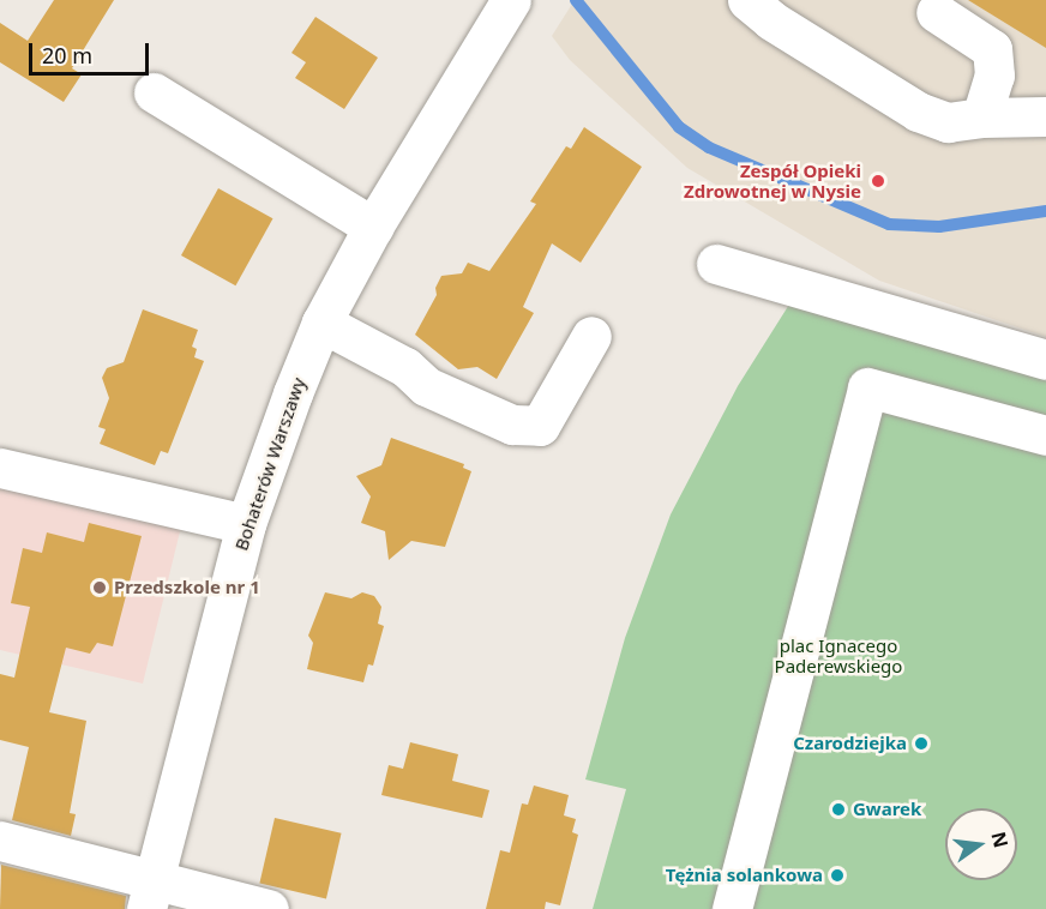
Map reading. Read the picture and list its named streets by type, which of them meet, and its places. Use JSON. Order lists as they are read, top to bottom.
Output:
{
  "streets": {
    "street": ["Bohaterów Warszawy"]
  },
  "parks": ["plac Ignacego Paderewskiego"],
  "places": [
    "Zespół Opieki Zdrowotnej w Nysie",
    "Przedszkole nr 1",
    "Czarodziejka",
    "Gwarek",
    "Tężnia solankowa"
  ],
  "scale_bar": "20 m",
  "north": "right"
}
